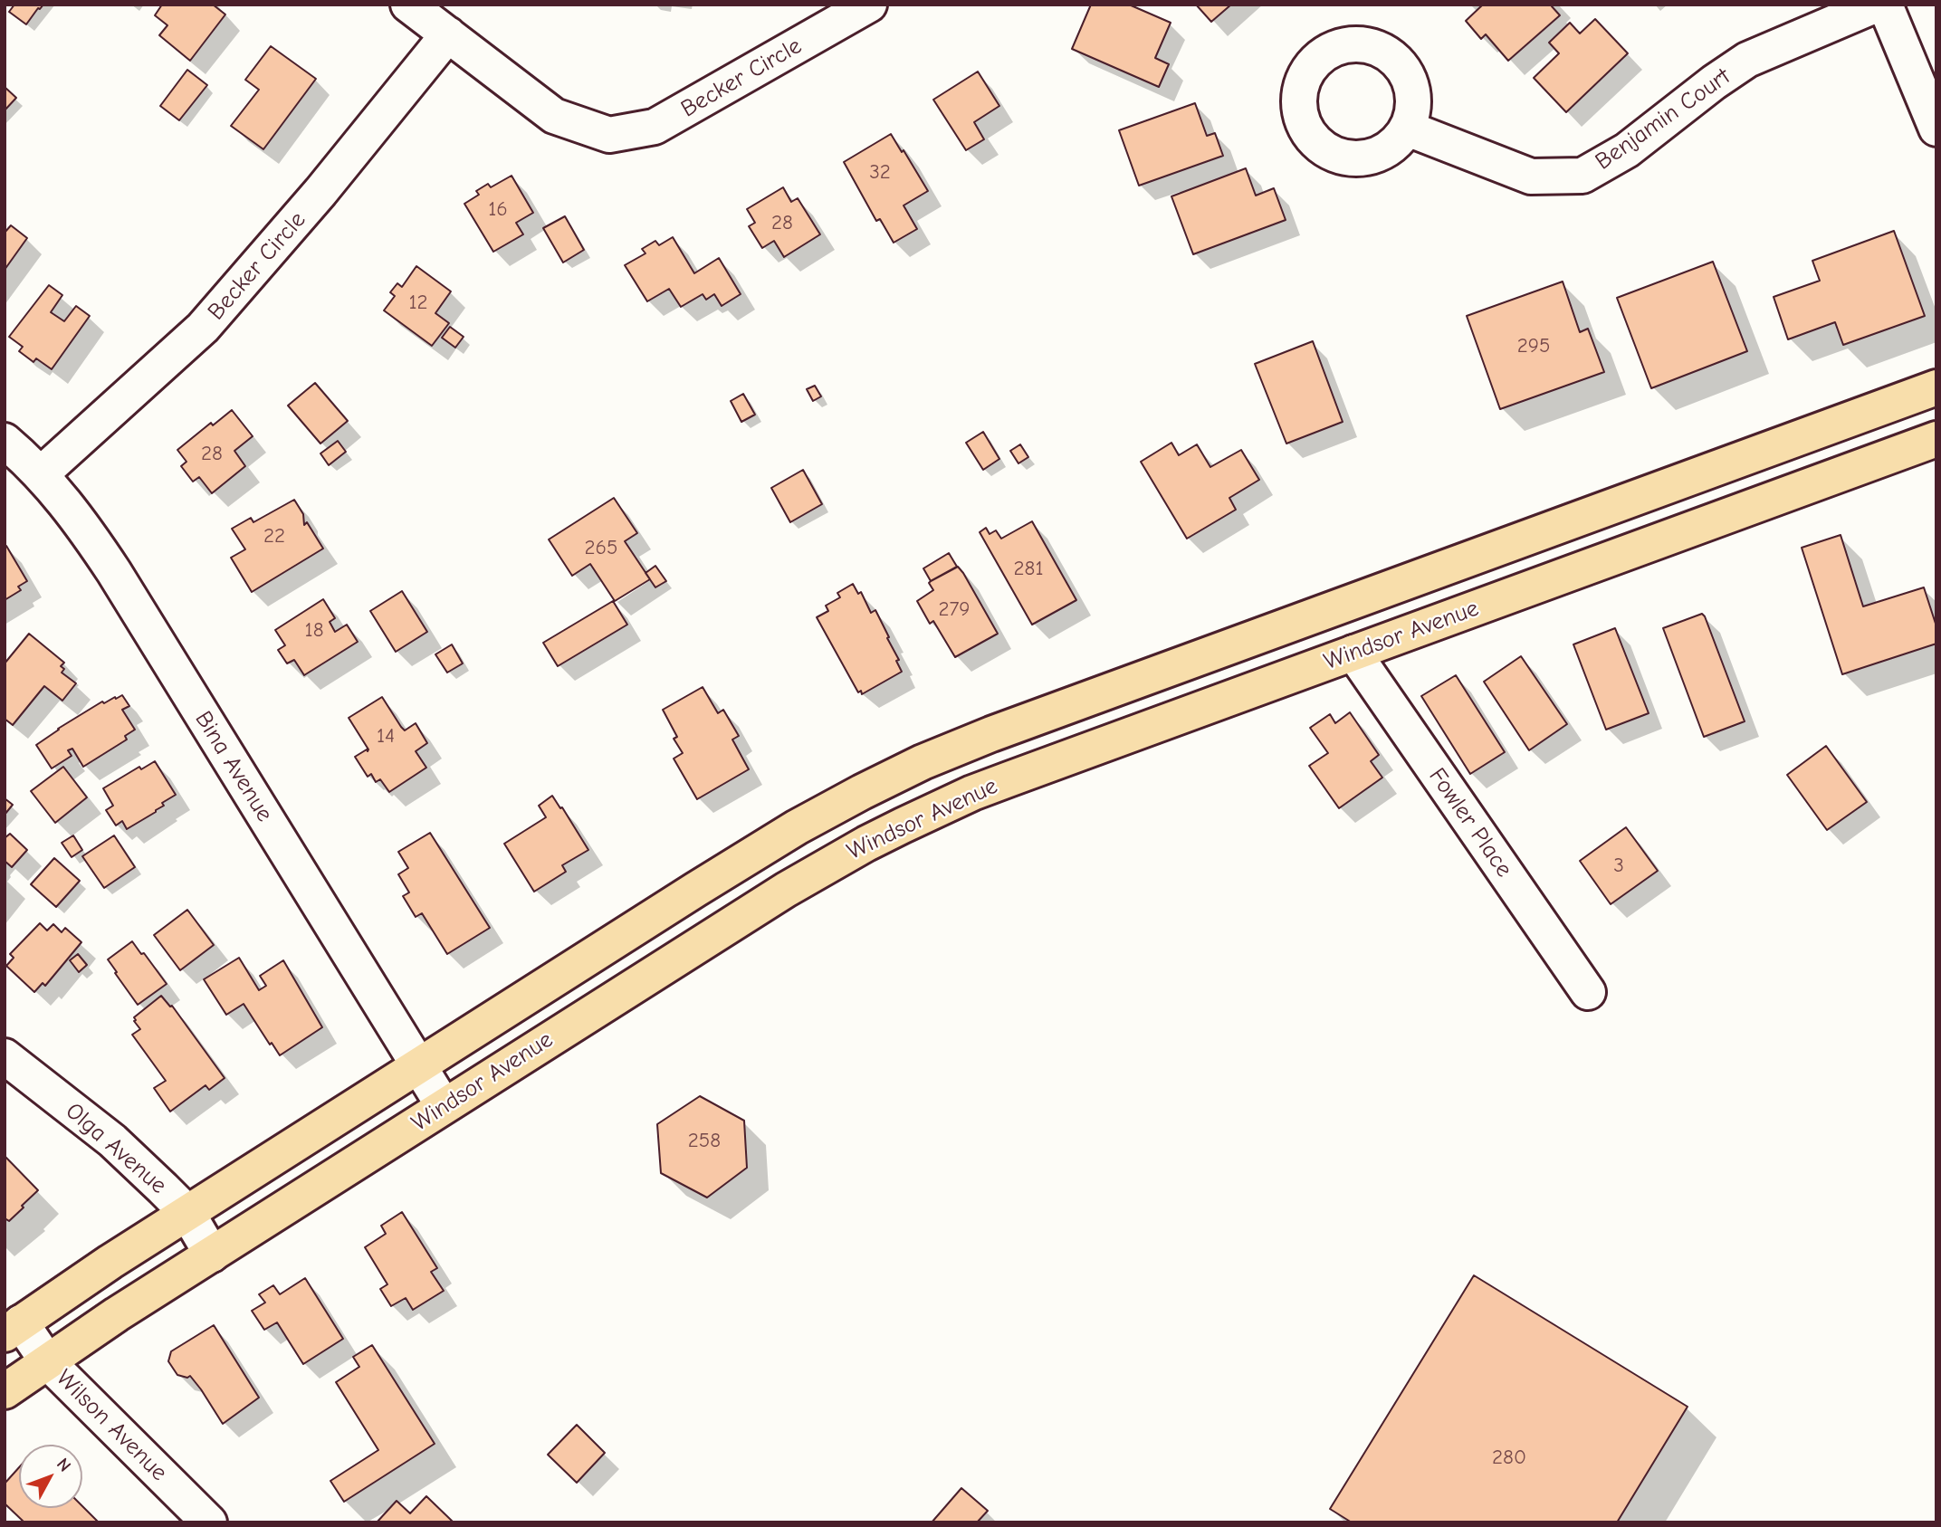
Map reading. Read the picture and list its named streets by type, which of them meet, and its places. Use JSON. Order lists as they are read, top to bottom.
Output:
{
  "streets": {
    "main road": ["Windsor Avenue"],
    "street": [
      "Becker Circle",
      "Benjamin Court",
      "Bina Avenue",
      "Fowler Place",
      "Olga Avenue",
      "Wilson Avenue"
    ]
  },
  "crossings": [
    ["Becker Circle", "Bina Avenue"],
    ["Windsor Avenue", "Bina Avenue"],
    ["Windsor Avenue", "Fowler Place"],
    ["Windsor Avenue", "Olga Avenue"],
    ["Windsor Avenue", "Wilson Avenue"]
  ],
  "house_numbers": [
    "32",
    "16",
    "28",
    "12",
    "295",
    "28",
    "22",
    "265",
    "281",
    "279",
    "18",
    "14",
    "3",
    "258",
    "280"
  ],
  "north": "top right"
}
